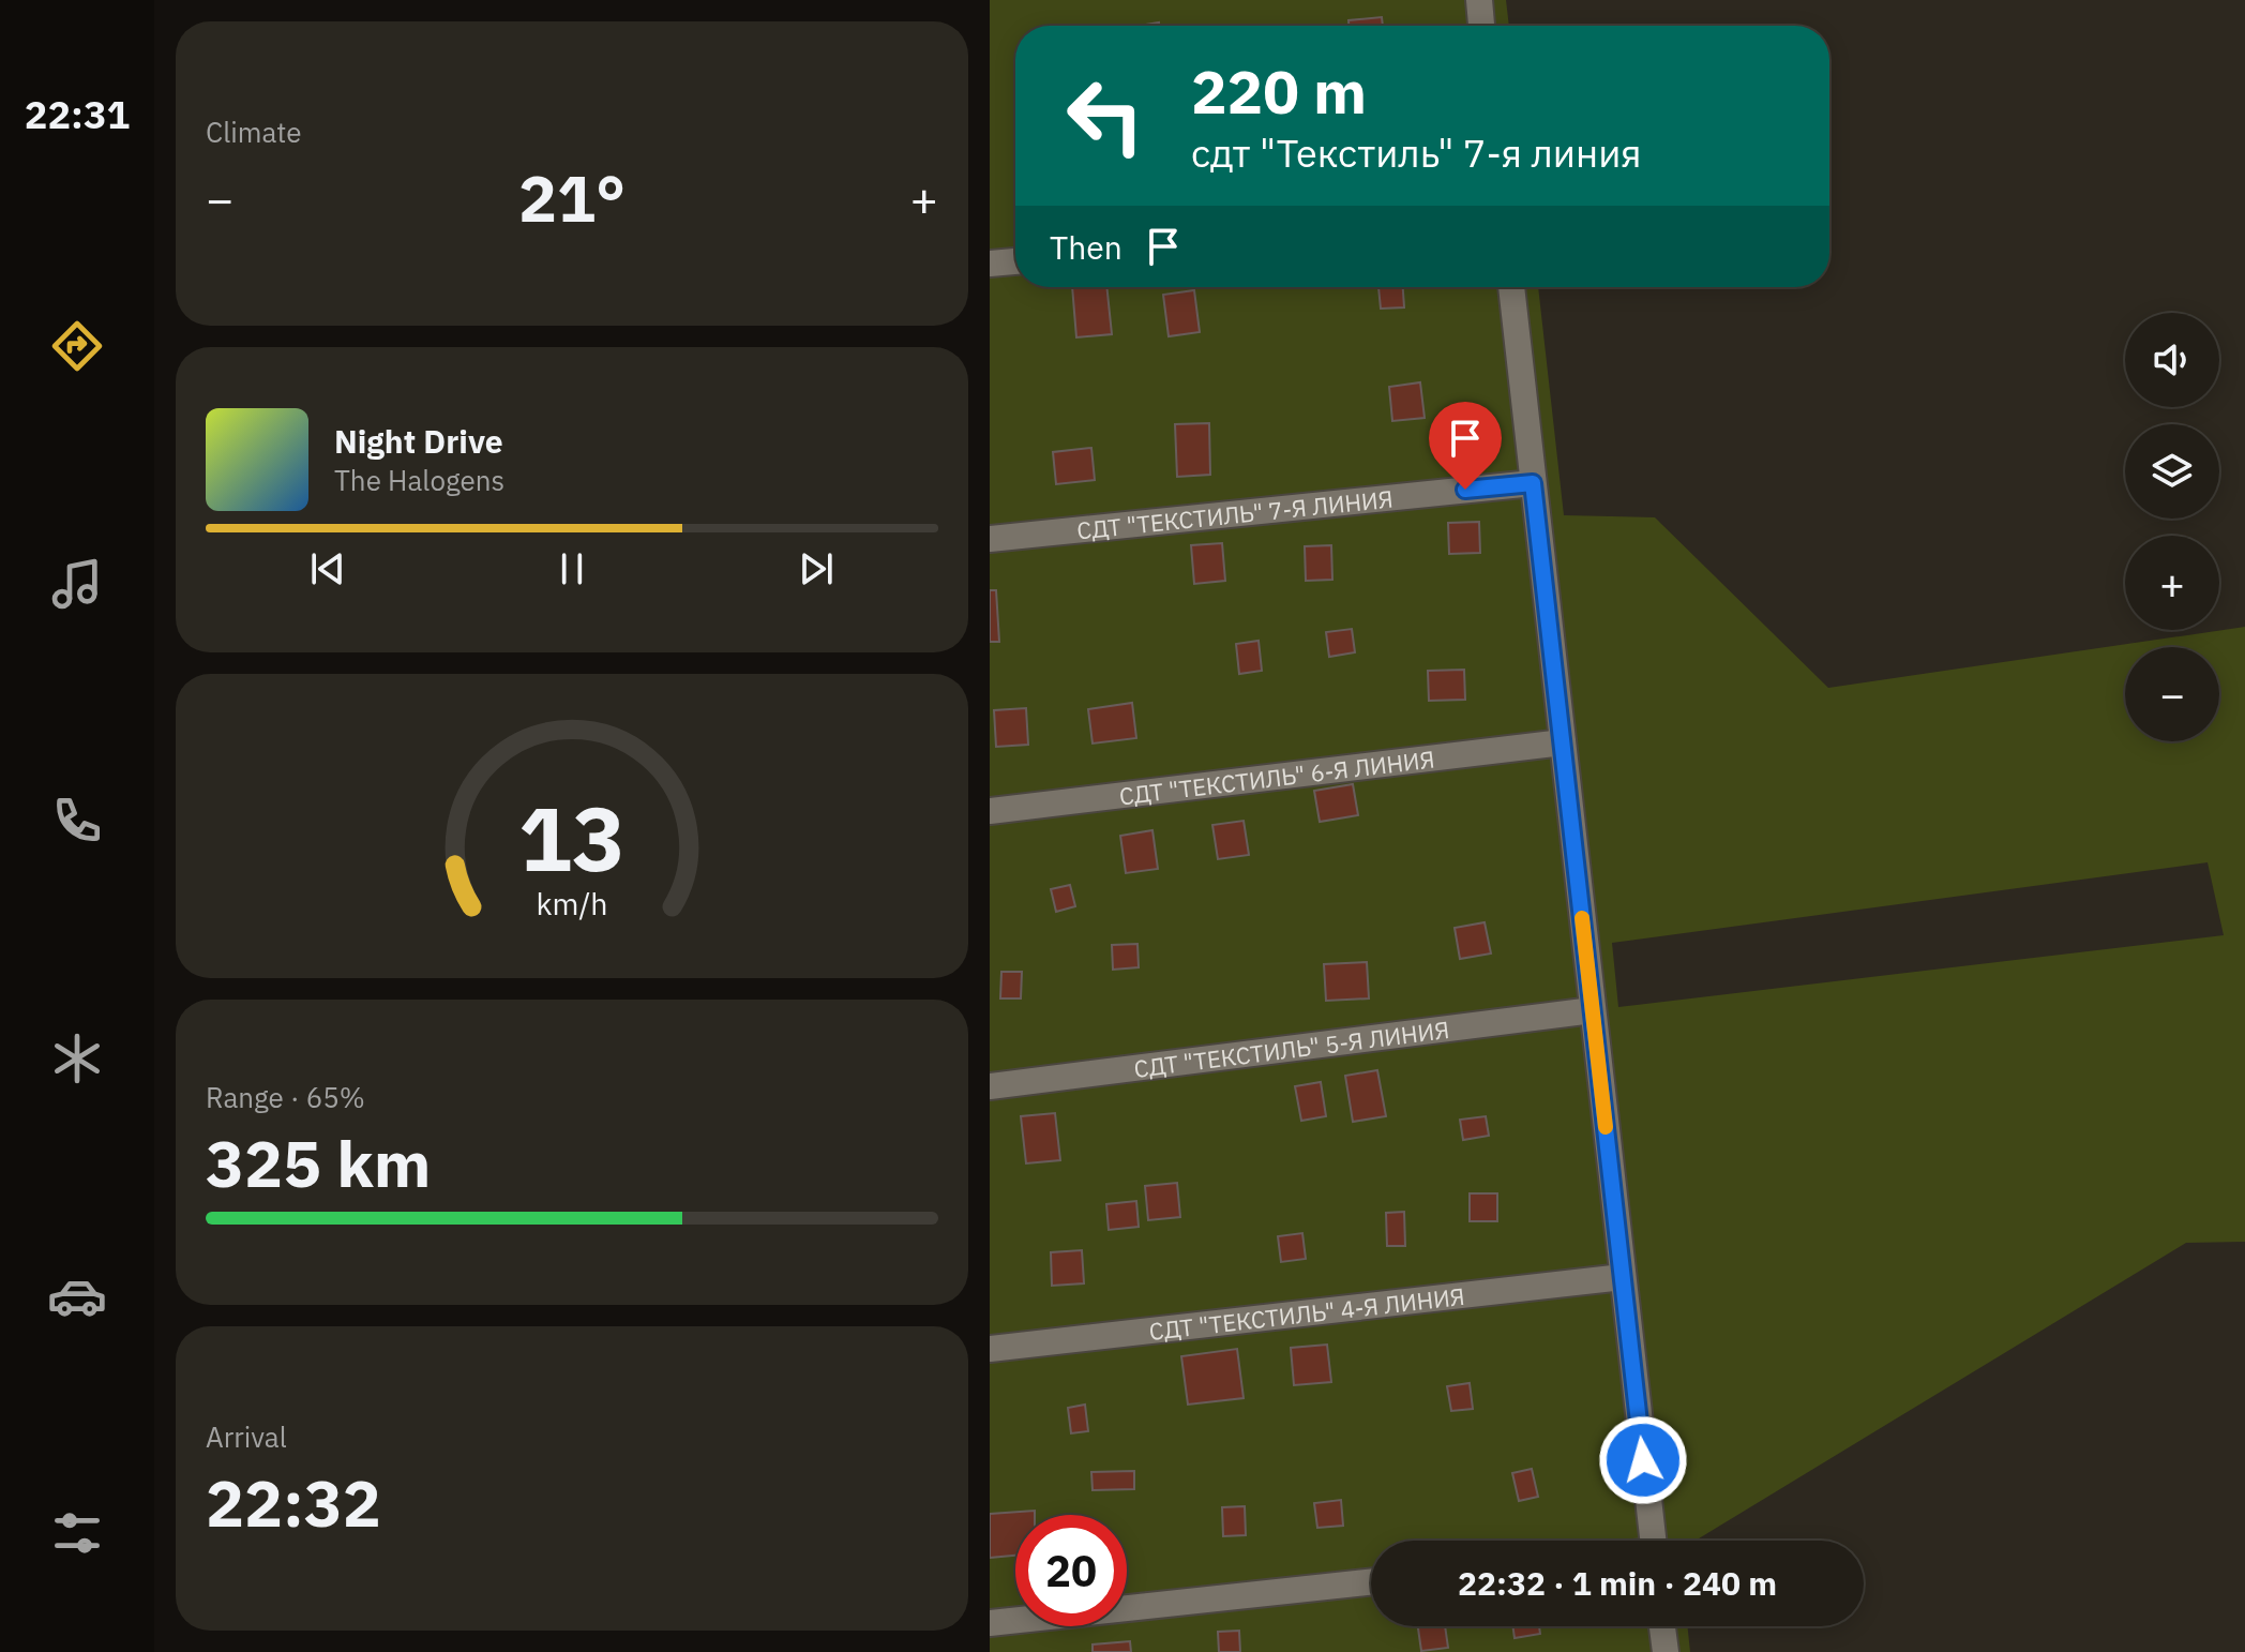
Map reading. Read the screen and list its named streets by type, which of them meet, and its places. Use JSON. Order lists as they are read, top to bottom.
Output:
{
  "streets": {
    "lane": [
      "СДТ \"ТЕКСТИЛЬ\" 7-Я ЛИНИЯ",
      "СДТ \"ТЕКСТИЛЬ\" 6-Я ЛИНИЯ",
      "СДТ \"ТЕКСТИЛЬ\" 5-Я ЛИНИЯ",
      "СДТ \"ТЕКСТИЛЬ\" 4-Я ЛИНИЯ"
    ]
  },
  "page": {
    "tabs": "22:31",
    "tile": [
      "Climate",
      ["Range · 65%", "325 km"],
      ["Arrival", "22:32"]
    ],
    "turn": ["220 m", "сдт \"Текстиль\" 7-я линия"],
    "heat": ["−", "21°", "+"],
    "then": "Then",
    "map_buttons": ["+", "−"],
    "song": ["Night Drive", "The Halogens"],
    "limit": "20",
    "trip": "22:32 · 1 min · 240 m",
    "gauge": ["13", "km/h"]
  }
}
